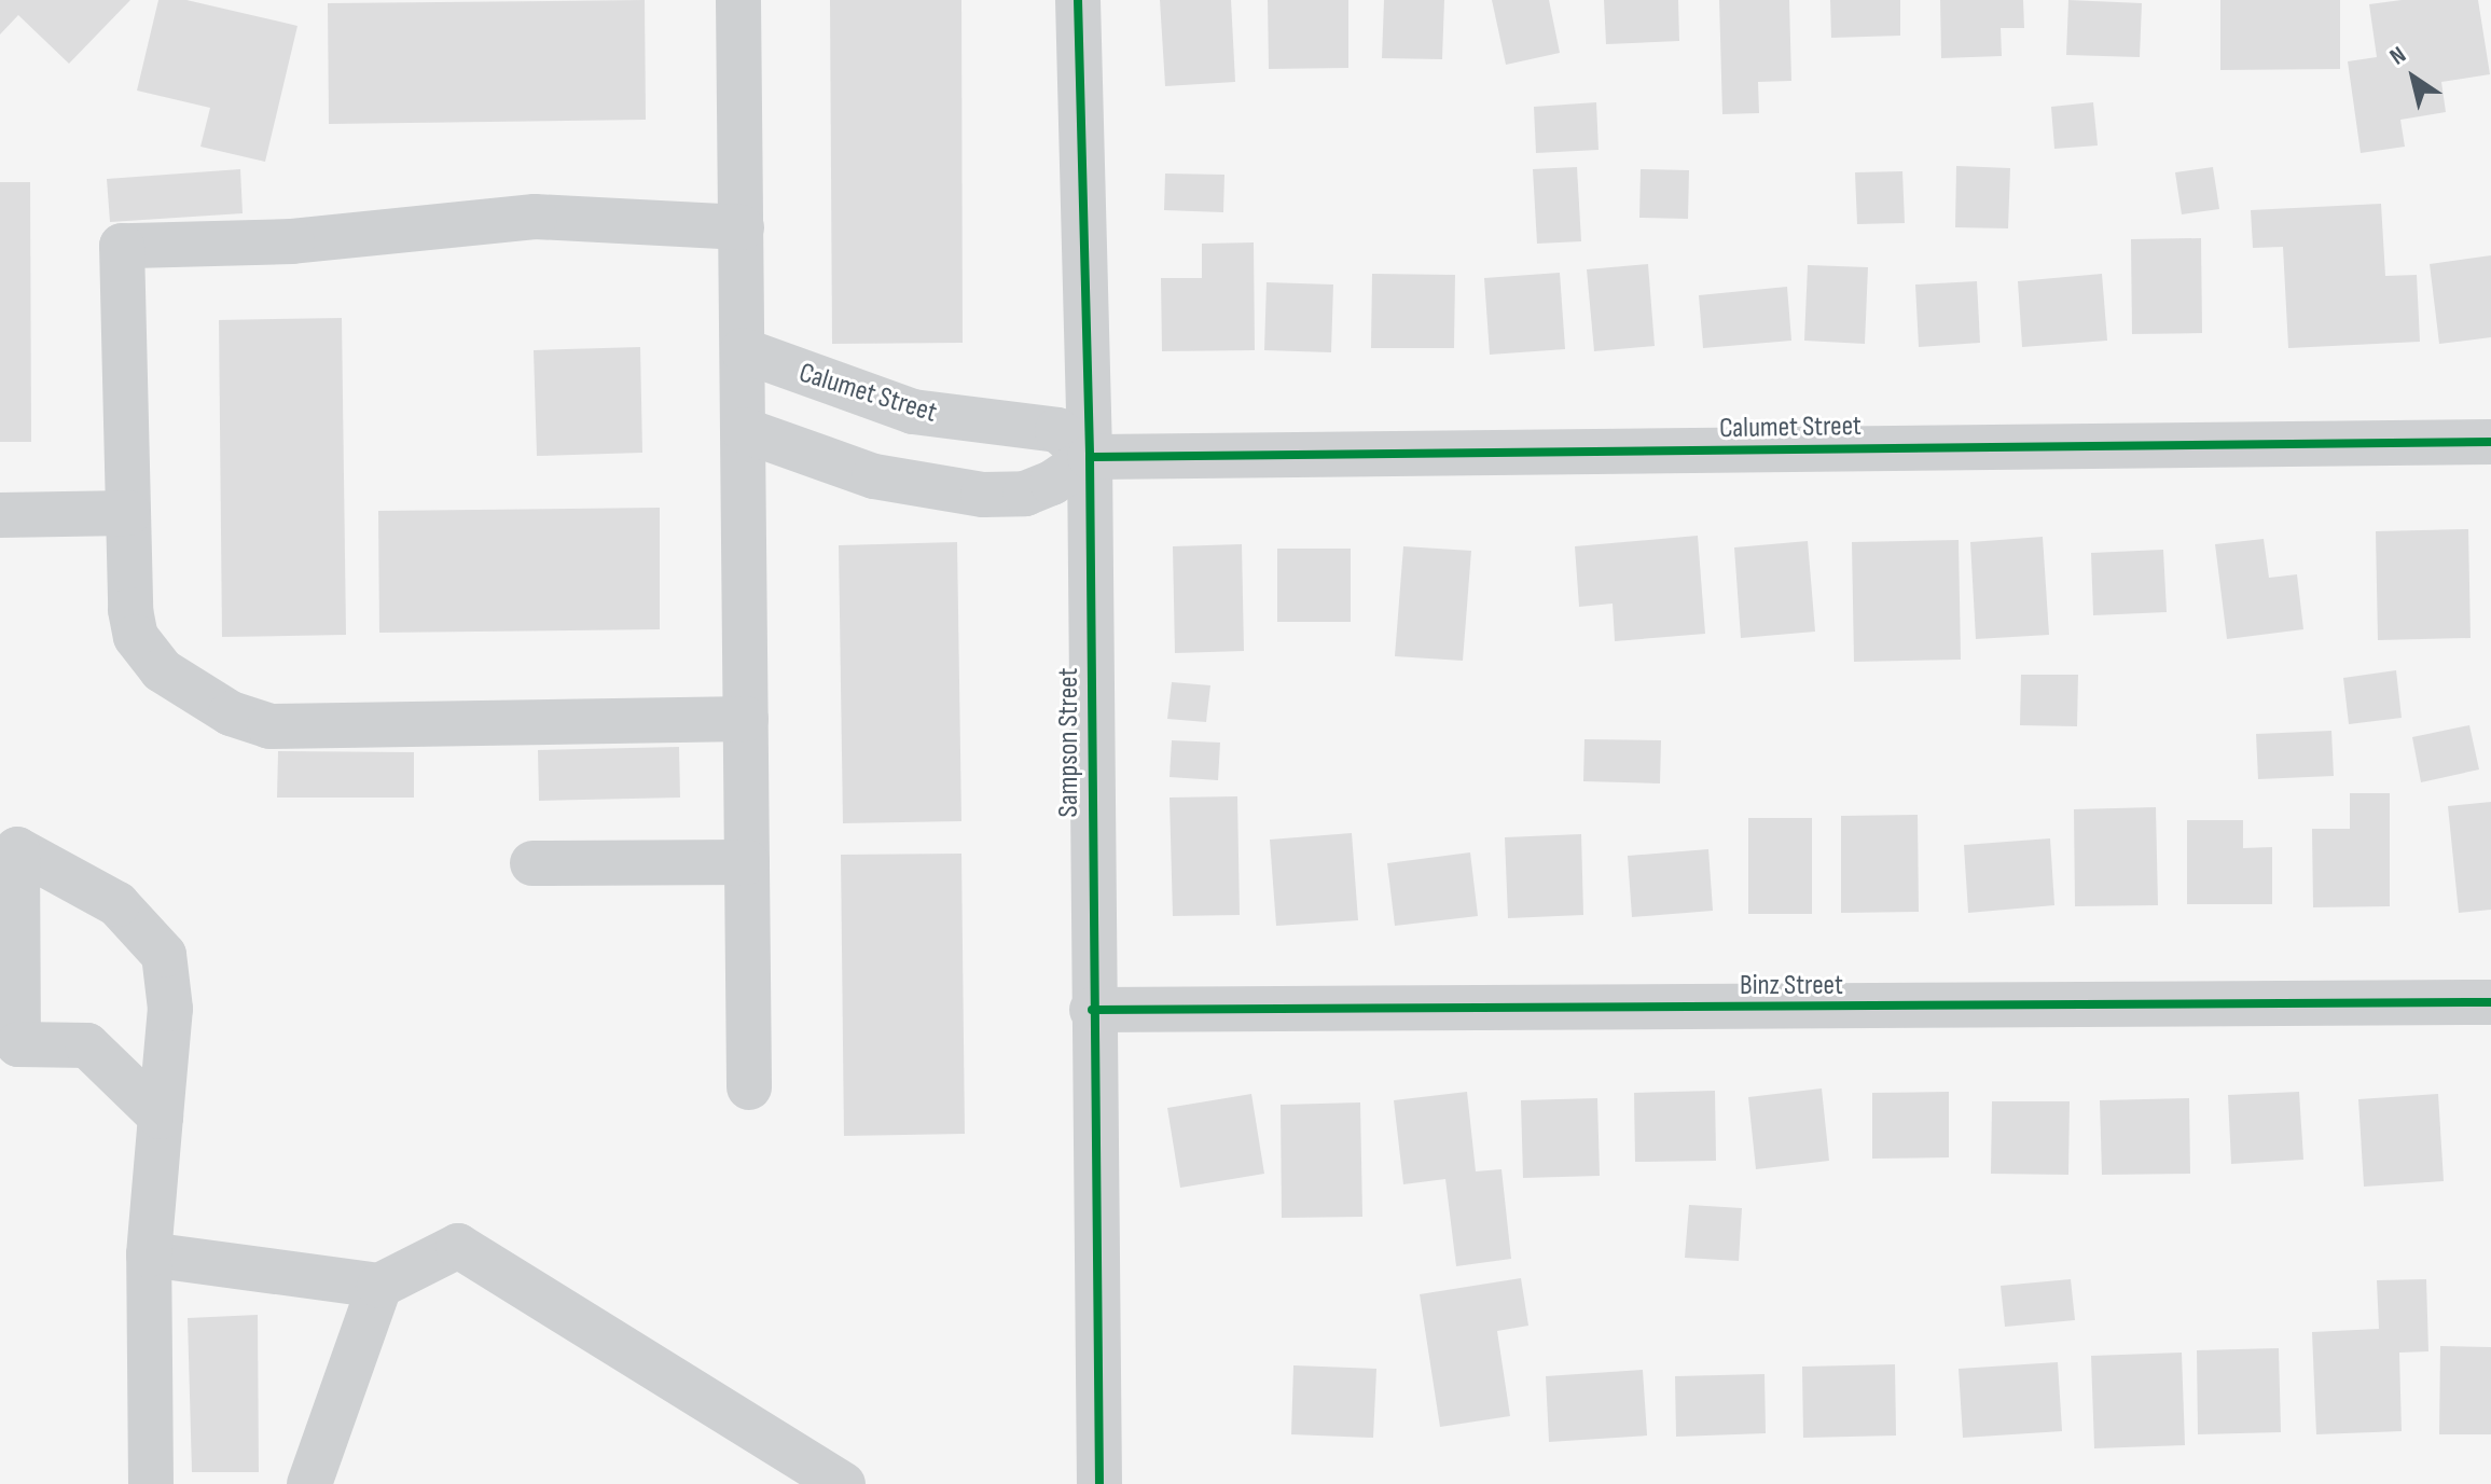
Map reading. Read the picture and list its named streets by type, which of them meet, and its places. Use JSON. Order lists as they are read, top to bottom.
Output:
{
  "streets": {
    "street": ["Calumet Street", "Sampson Street", "Binz Street"]
  },
  "crossings": [
    ["Calumet Street", "Sampson Street"],
    ["Sampson Street", "Binz Street"]
  ],
  "north": "top left"
}
